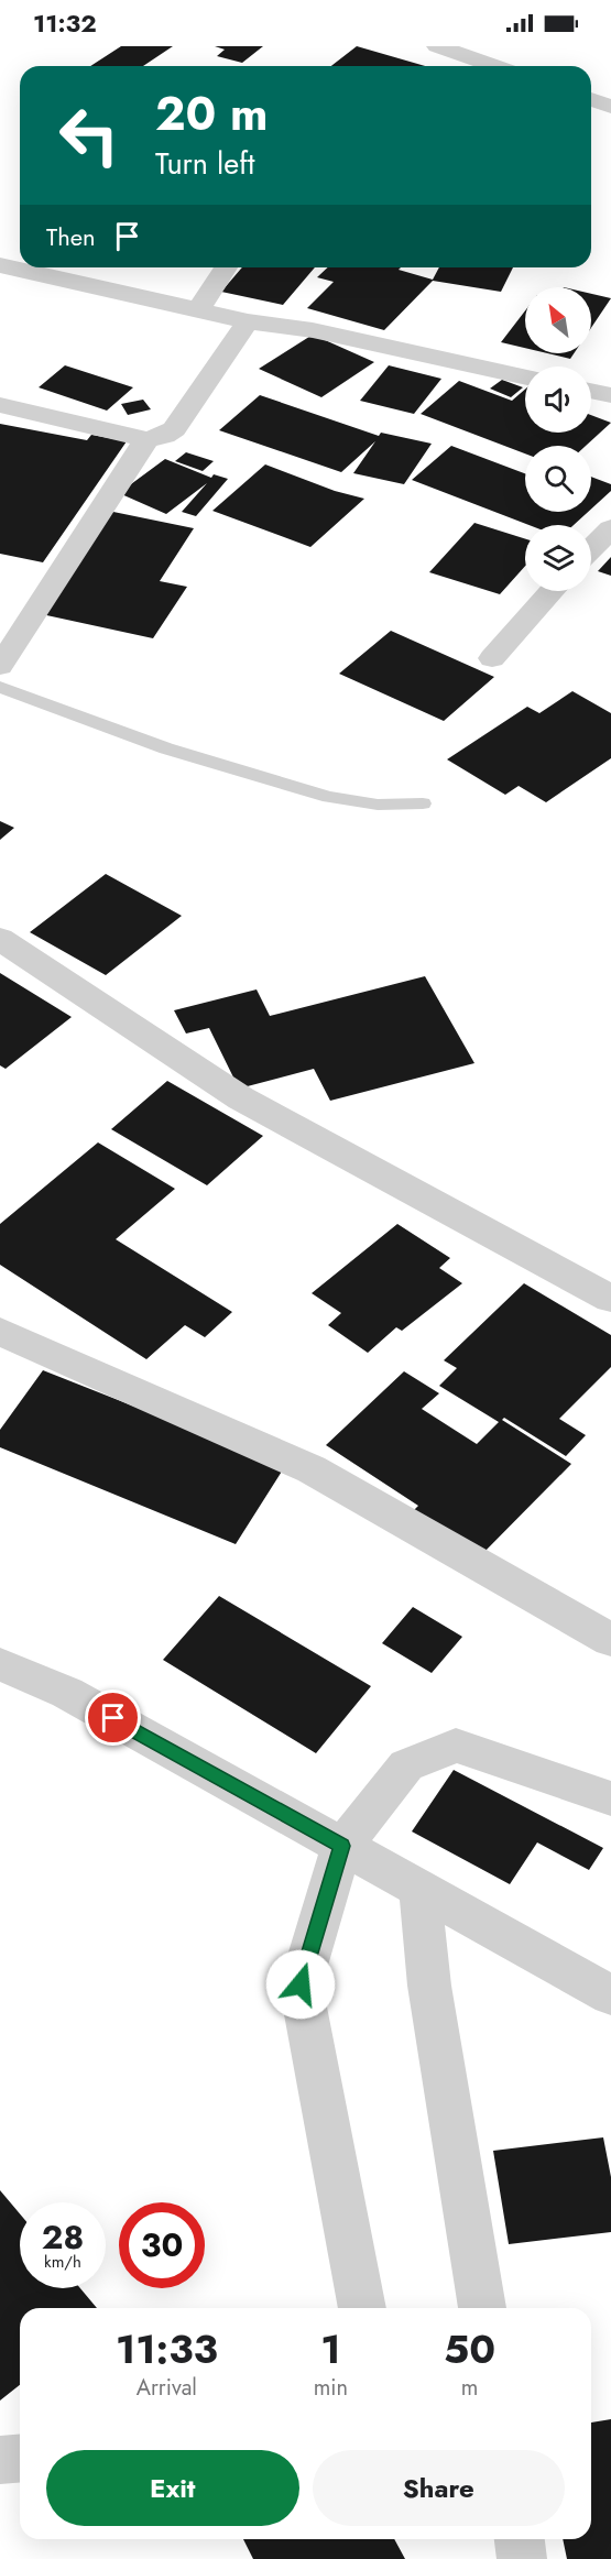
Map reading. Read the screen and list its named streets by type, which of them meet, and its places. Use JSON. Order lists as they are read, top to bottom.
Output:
{
  "north": "top left",
  "page": {
    "status": "11:32",
    "turn": ["20 m", "Turn left"],
    "then": "Then",
    "speed": "28 km/h",
    "limit": "30",
    "eta": [
      "11:33",
      "Arrival",
      "1",
      "min",
      "50",
      "m"
    ],
    "buttons": ["Exit", "Share"]
  }
}
